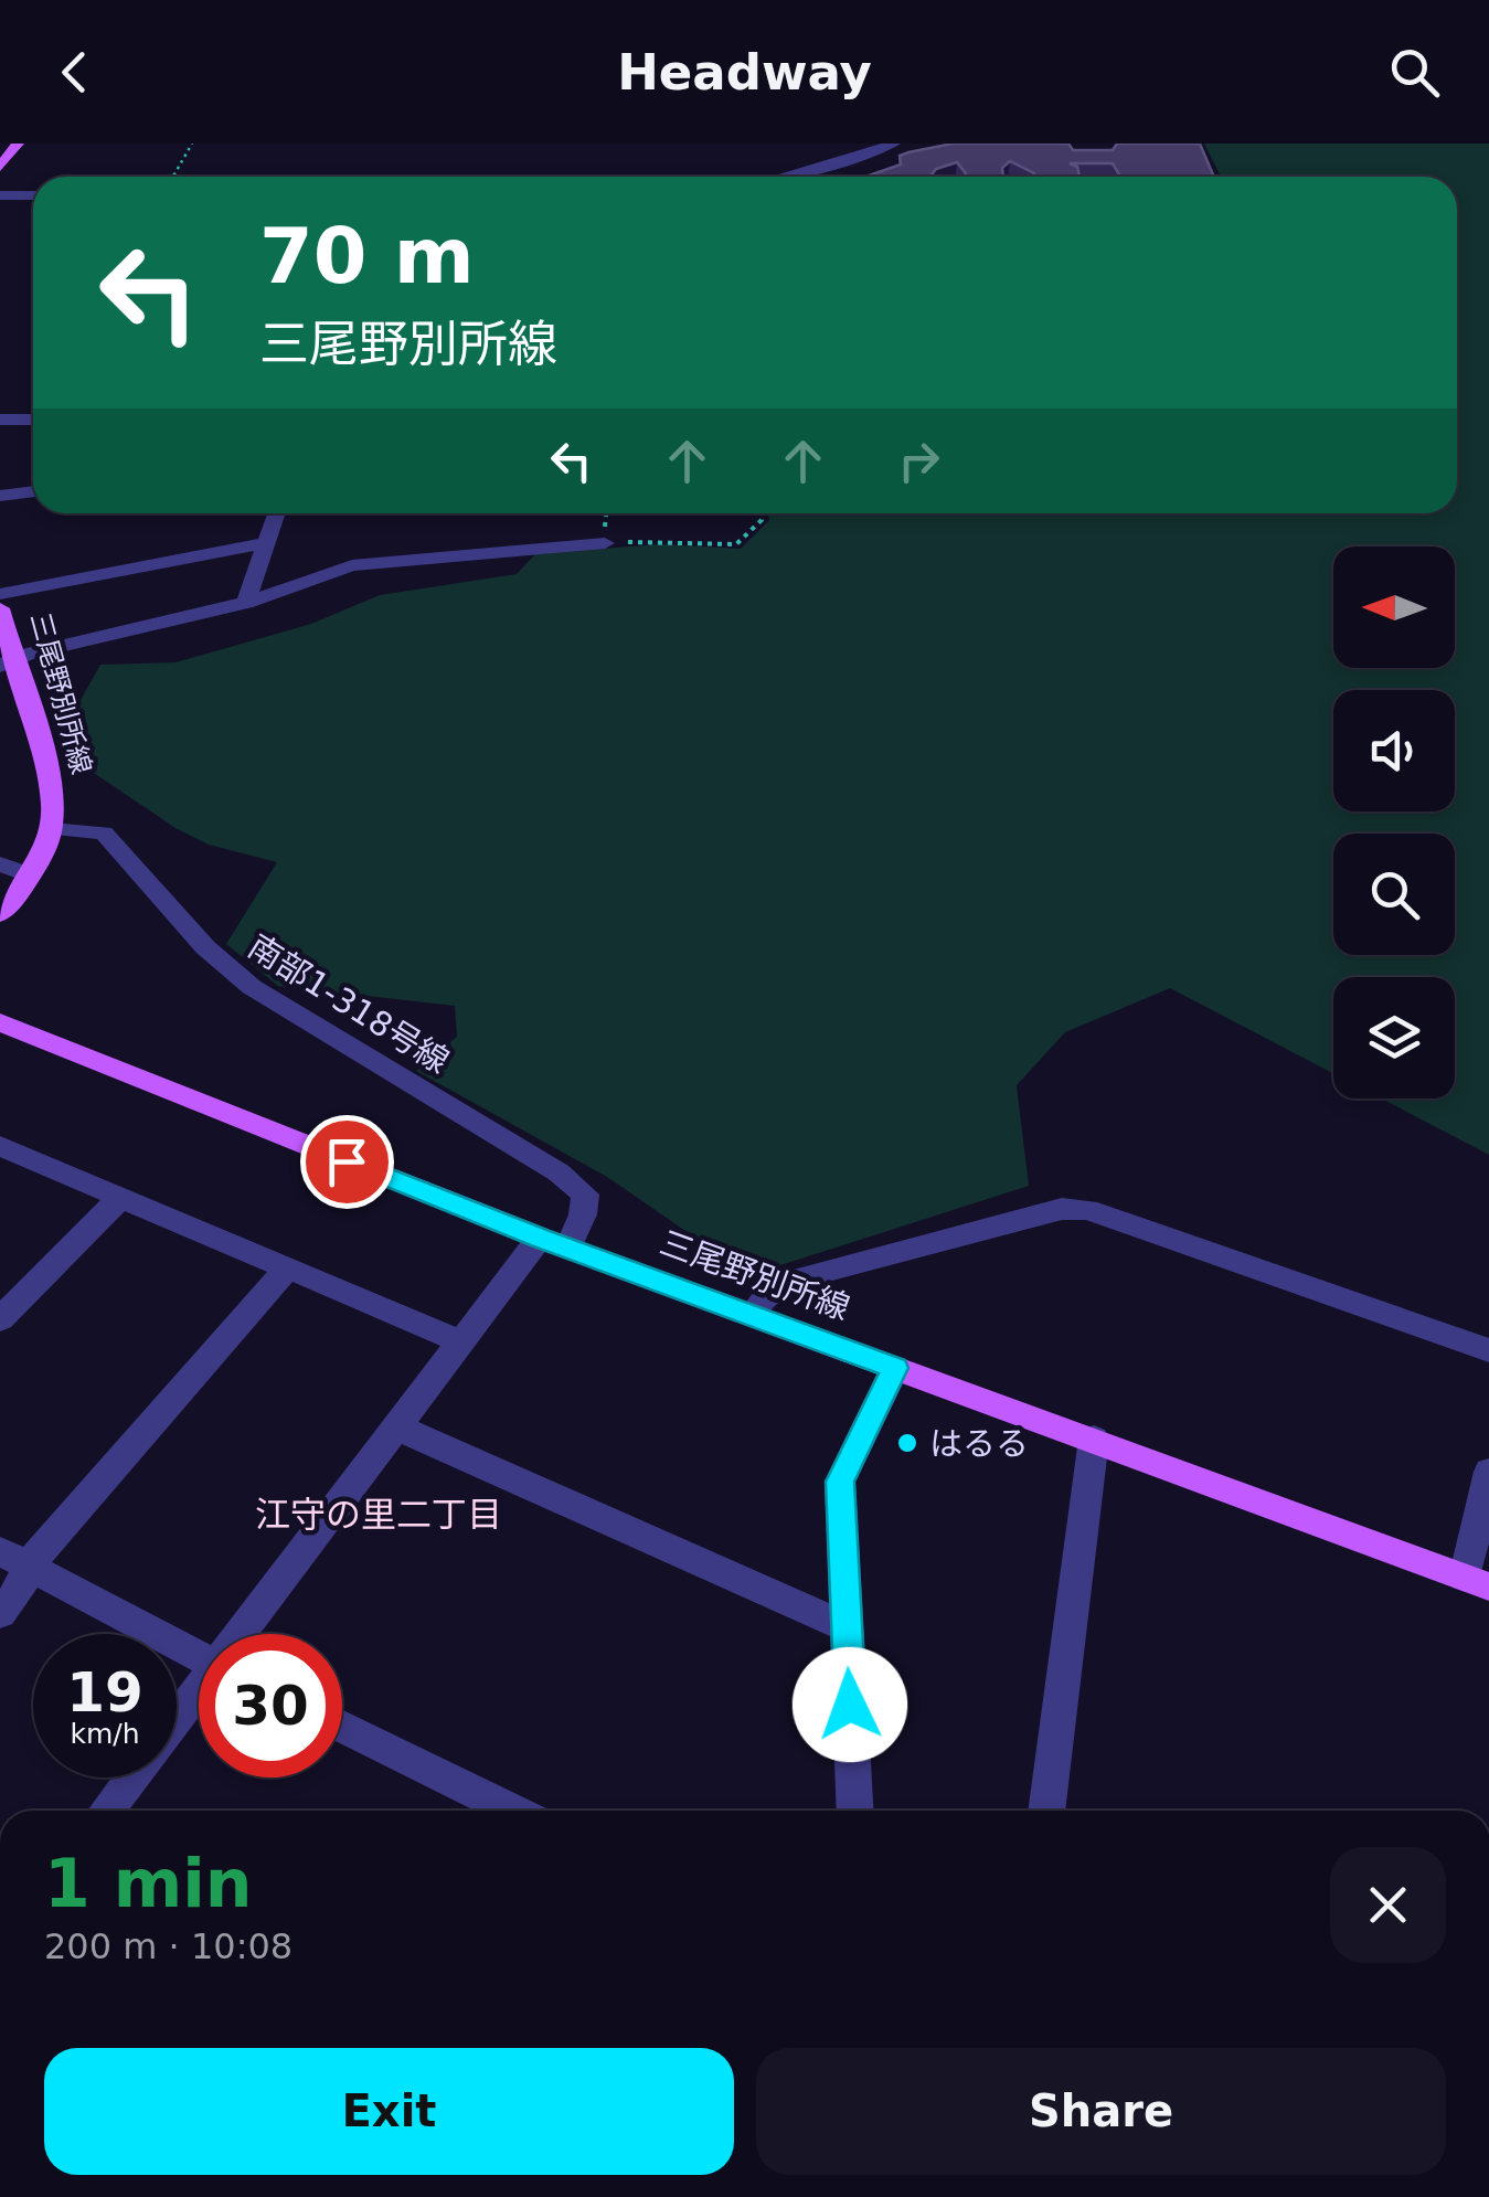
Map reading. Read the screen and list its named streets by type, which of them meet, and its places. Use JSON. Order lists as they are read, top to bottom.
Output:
{
  "streets": {
    "main road": ["三尾野別所線"],
    "street": ["南部1-318号線"]
  },
  "crossings": [
    ["三尾野別所線", "南部1-318号線"]
  ],
  "districts": ["江守の里二丁目"],
  "places": ["はるる"],
  "north": "left",
  "page": {
    "header": "Headway",
    "turn": ["70 m", "三尾野別所線"],
    "speed": "19 km/h",
    "limit": "30",
    "heading": ["1 min", "200 m · 10:08"],
    "buttons": ["Exit", "Share"]
  }
}
